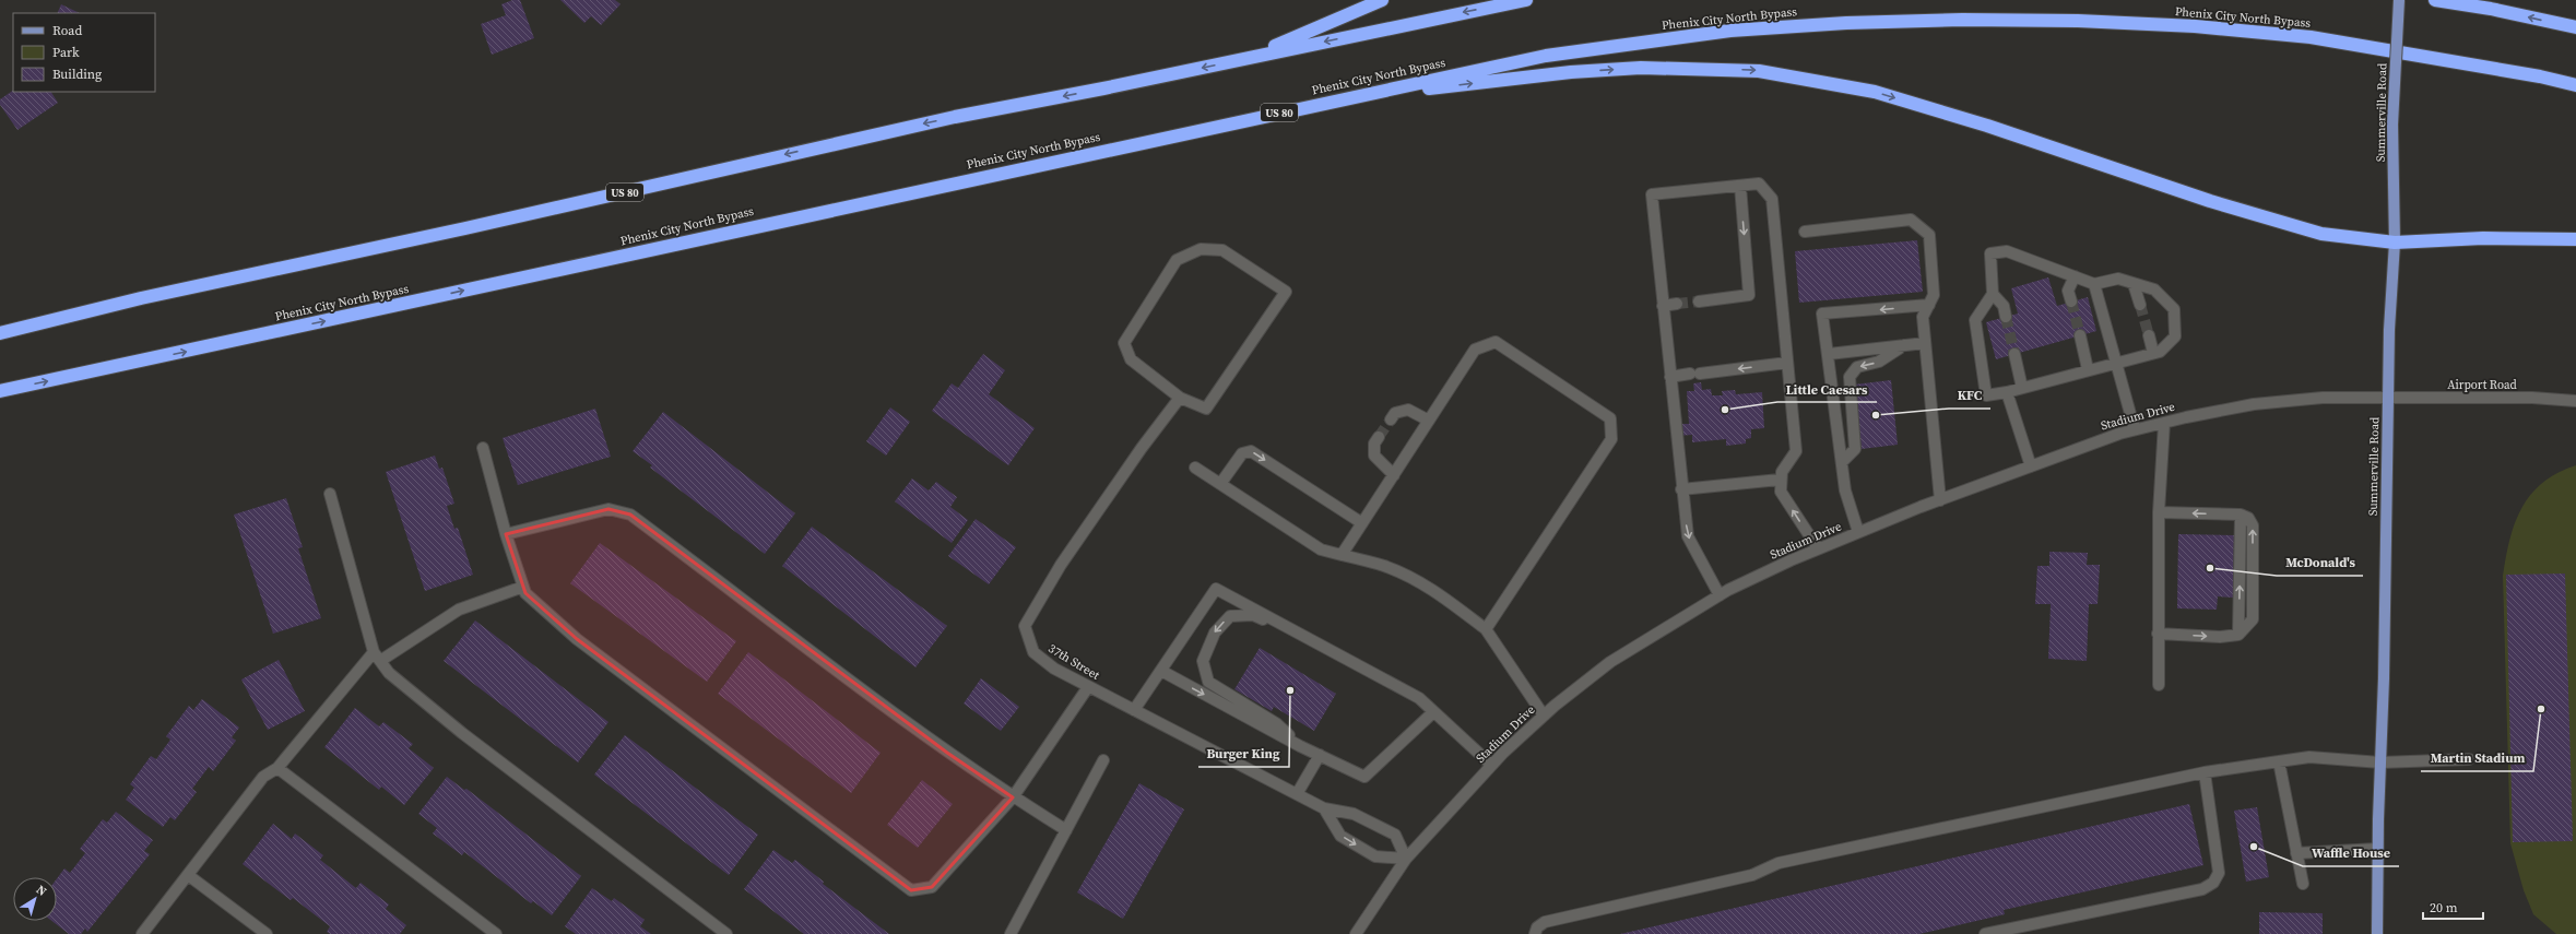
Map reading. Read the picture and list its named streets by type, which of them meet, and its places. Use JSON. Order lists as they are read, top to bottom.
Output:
{
  "streets": {
    "highway": ["Phenix City North Bypass", "US 80"],
    "main road": ["Summerville Road"],
    "street": ["Airport Road", "Stadium Drive", "37th Street"]
  },
  "crossings": [
    ["Summerville Road", "Airport Road"],
    ["Summerville Road", "Stadium Drive"],
    ["Airport Road", "Stadium Drive"],
    ["Stadium Drive", "37th Street"]
  ],
  "places": [
    "Little Caesars",
    "KFC",
    "McDonald's",
    "Burger King",
    "Martin Stadium",
    "Waffle House"
  ],
  "legend": ["Road", "Park", "Building"],
  "scale_bar": "20 m",
  "north": "top right"
}
